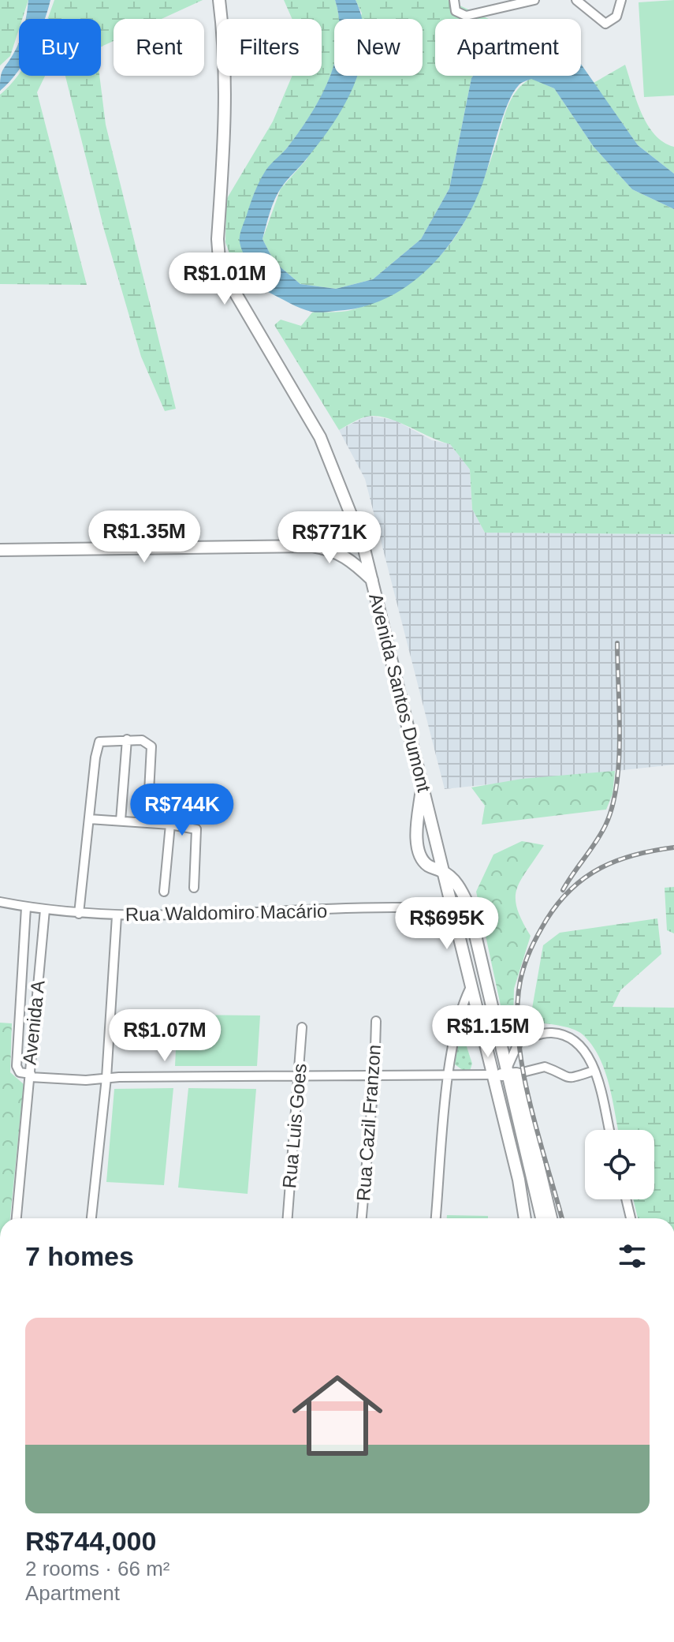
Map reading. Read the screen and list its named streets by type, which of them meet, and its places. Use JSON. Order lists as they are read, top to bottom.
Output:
{
  "streets": {
    "main road": ["Avenida Santos Dumont"],
    "street": [
      "Rua Waldomiro Macário",
      "Avenida A",
      "Rua Cazil Franzon",
      "Rua Luis Goes"
    ]
  },
  "crossings": [
    ["Avenida Santos Dumont", "Rua Waldomiro Macário"],
    ["Rua Waldomiro Macário", "Avenida A"]
  ],
  "page": {
    "chip": [
      "Buy",
      "Rent",
      "Filters",
      "New",
      "Apartment"
    ],
    "price": [
      "R$1.01M",
      "R$1.35M",
      "R$771K",
      "R$744K",
      "R$695K",
      "R$1.15M",
      "R$1.07M"
    ],
    "heading": "7 homes",
    "list": [
      {
        "name": "R$744,000",
        "note": "2 rooms · 66 m² · Apartment"
      }
    ]
  }
}
